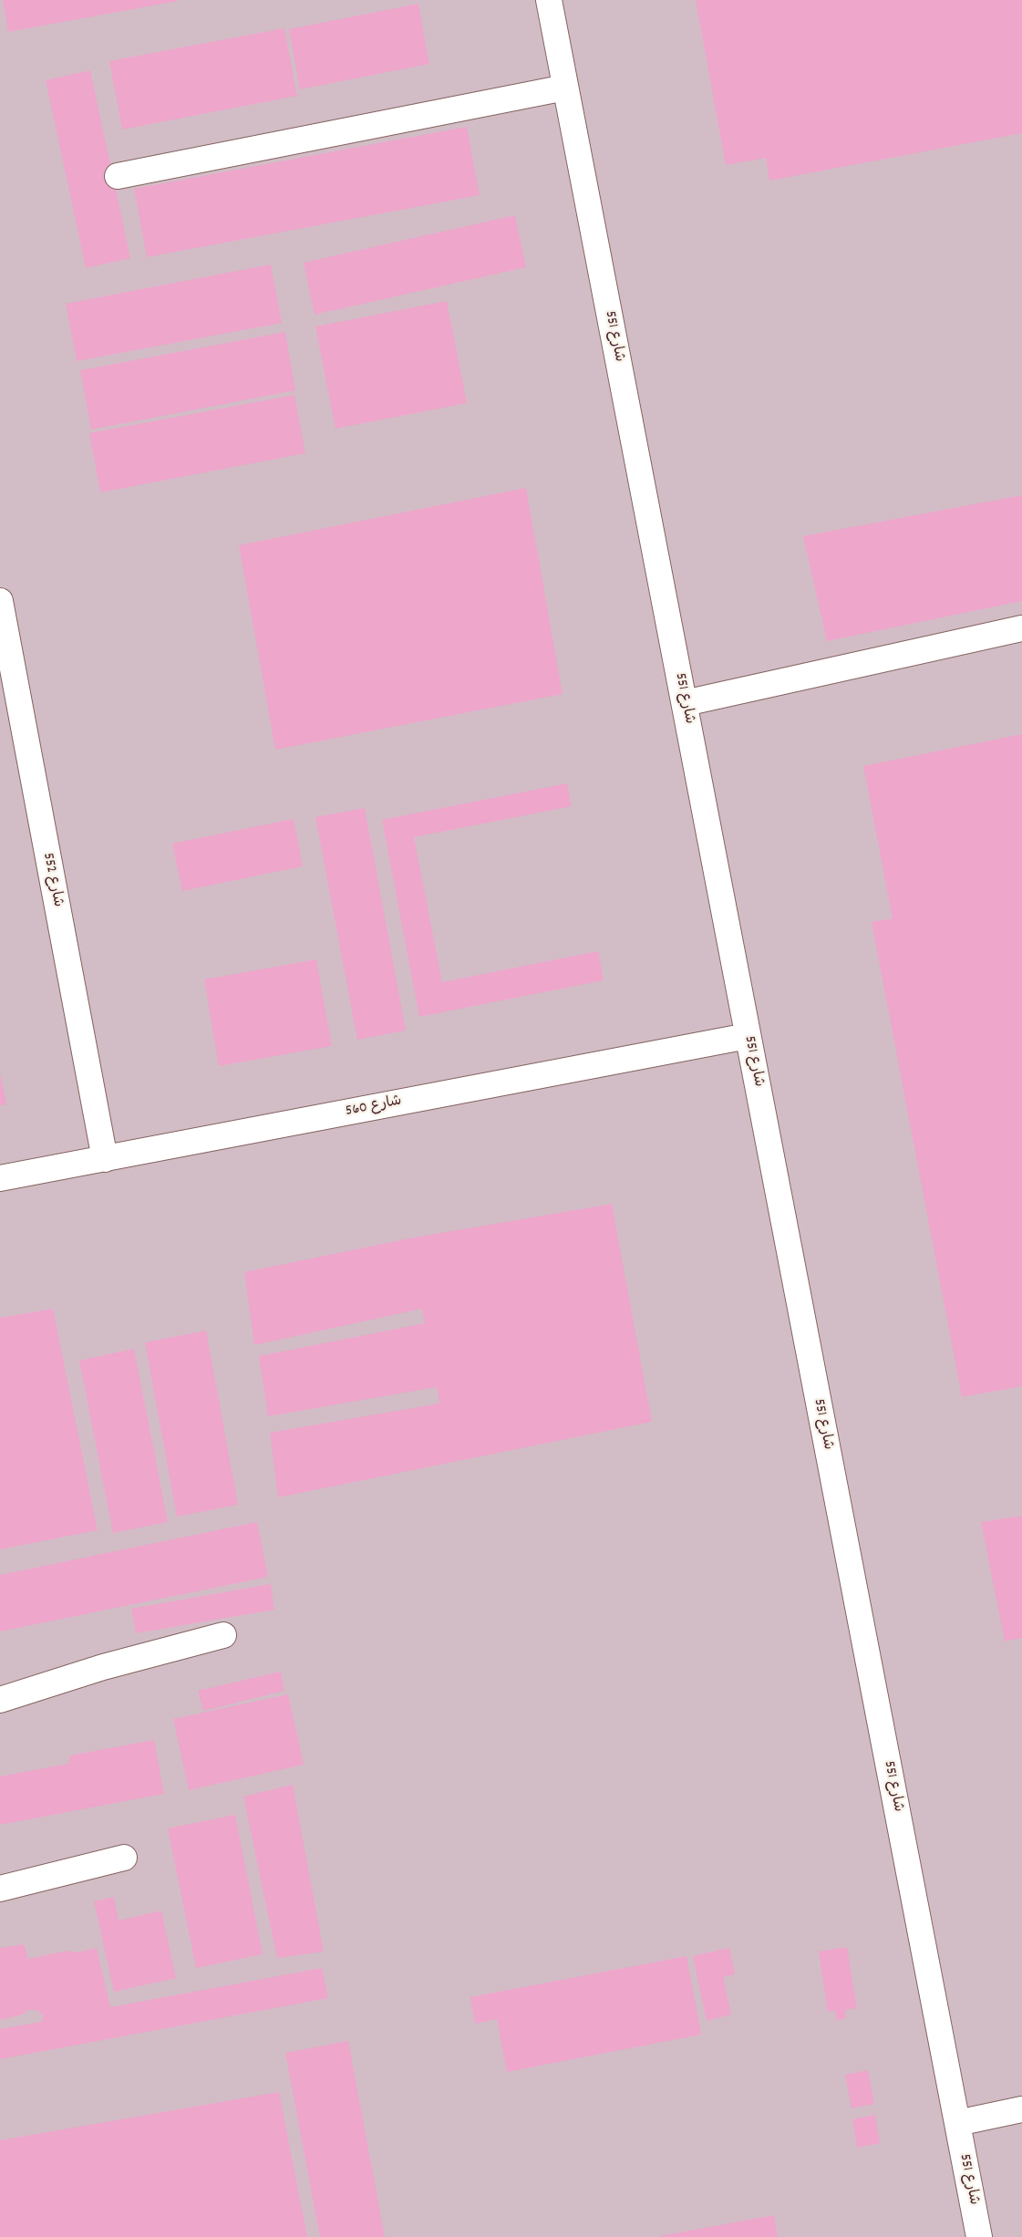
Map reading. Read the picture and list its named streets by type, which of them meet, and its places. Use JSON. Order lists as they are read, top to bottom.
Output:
{
  "streets": {
    "street": ["شارع 551", "شارع 552", "شارع 560"]
  },
  "crossings": [
    ["شارع 551", "شارع 560"],
    ["شارع 552", "شارع 560"]
  ]
}
